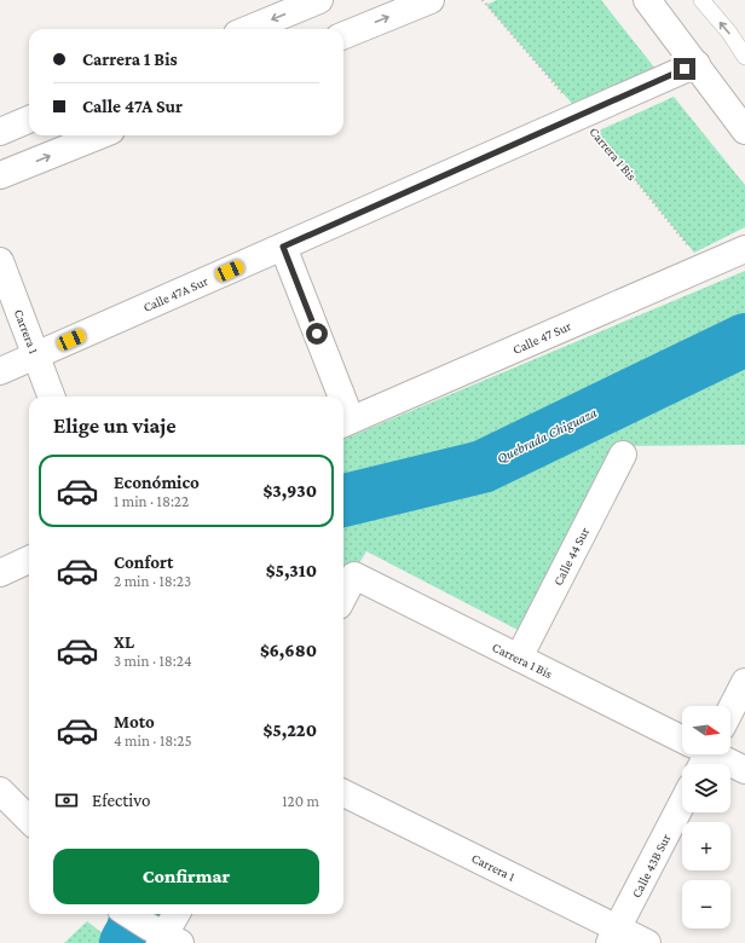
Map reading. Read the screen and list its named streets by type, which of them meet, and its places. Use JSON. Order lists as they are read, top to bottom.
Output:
{
  "streets": {
    "street": [
      "Carrera 1 Bis",
      "Calle 47A Sur",
      "Carrera 1",
      "Calle 47 Sur",
      "Calle 44 Sur",
      "Calle 43B Sur"
    ]
  },
  "crossings": [
    ["Carrera 1 Bis", "Calle 47A Sur"],
    ["Carrera 1 Bis", "Calle 47 Sur"],
    ["Carrera 1 Bis", "Calle 44 Sur"],
    ["Calle 47A Sur", "Carrera 1"],
    ["Carrera 1", "Calle 43B Sur"]
  ],
  "water": ["Quebrada Chiguaza"],
  "north": "right",
  "page": {
    "banner": ["Carrera 1 Bis", "Calle 47A Sur"],
    "heading": "Elige un viaje",
    "list": [
      {
        "name": "Económico",
        "note": "1 min · 18:22",
        "value": "$3,930"
      },
      {
        "name": "Confort",
        "note": "2 min · 18:23",
        "value": "$5,310"
      },
      {
        "name": "XL",
        "note": "3 min · 18:24",
        "value": "$6,680"
      },
      {
        "name": "Moto",
        "note": "4 min · 18:25",
        "value": "$5,220"
      }
    ],
    "map_buttons": ["+", "−"],
    "pay": ["Efectivo", "120 m"],
    "buttons": "Confirmar"
  }
}
